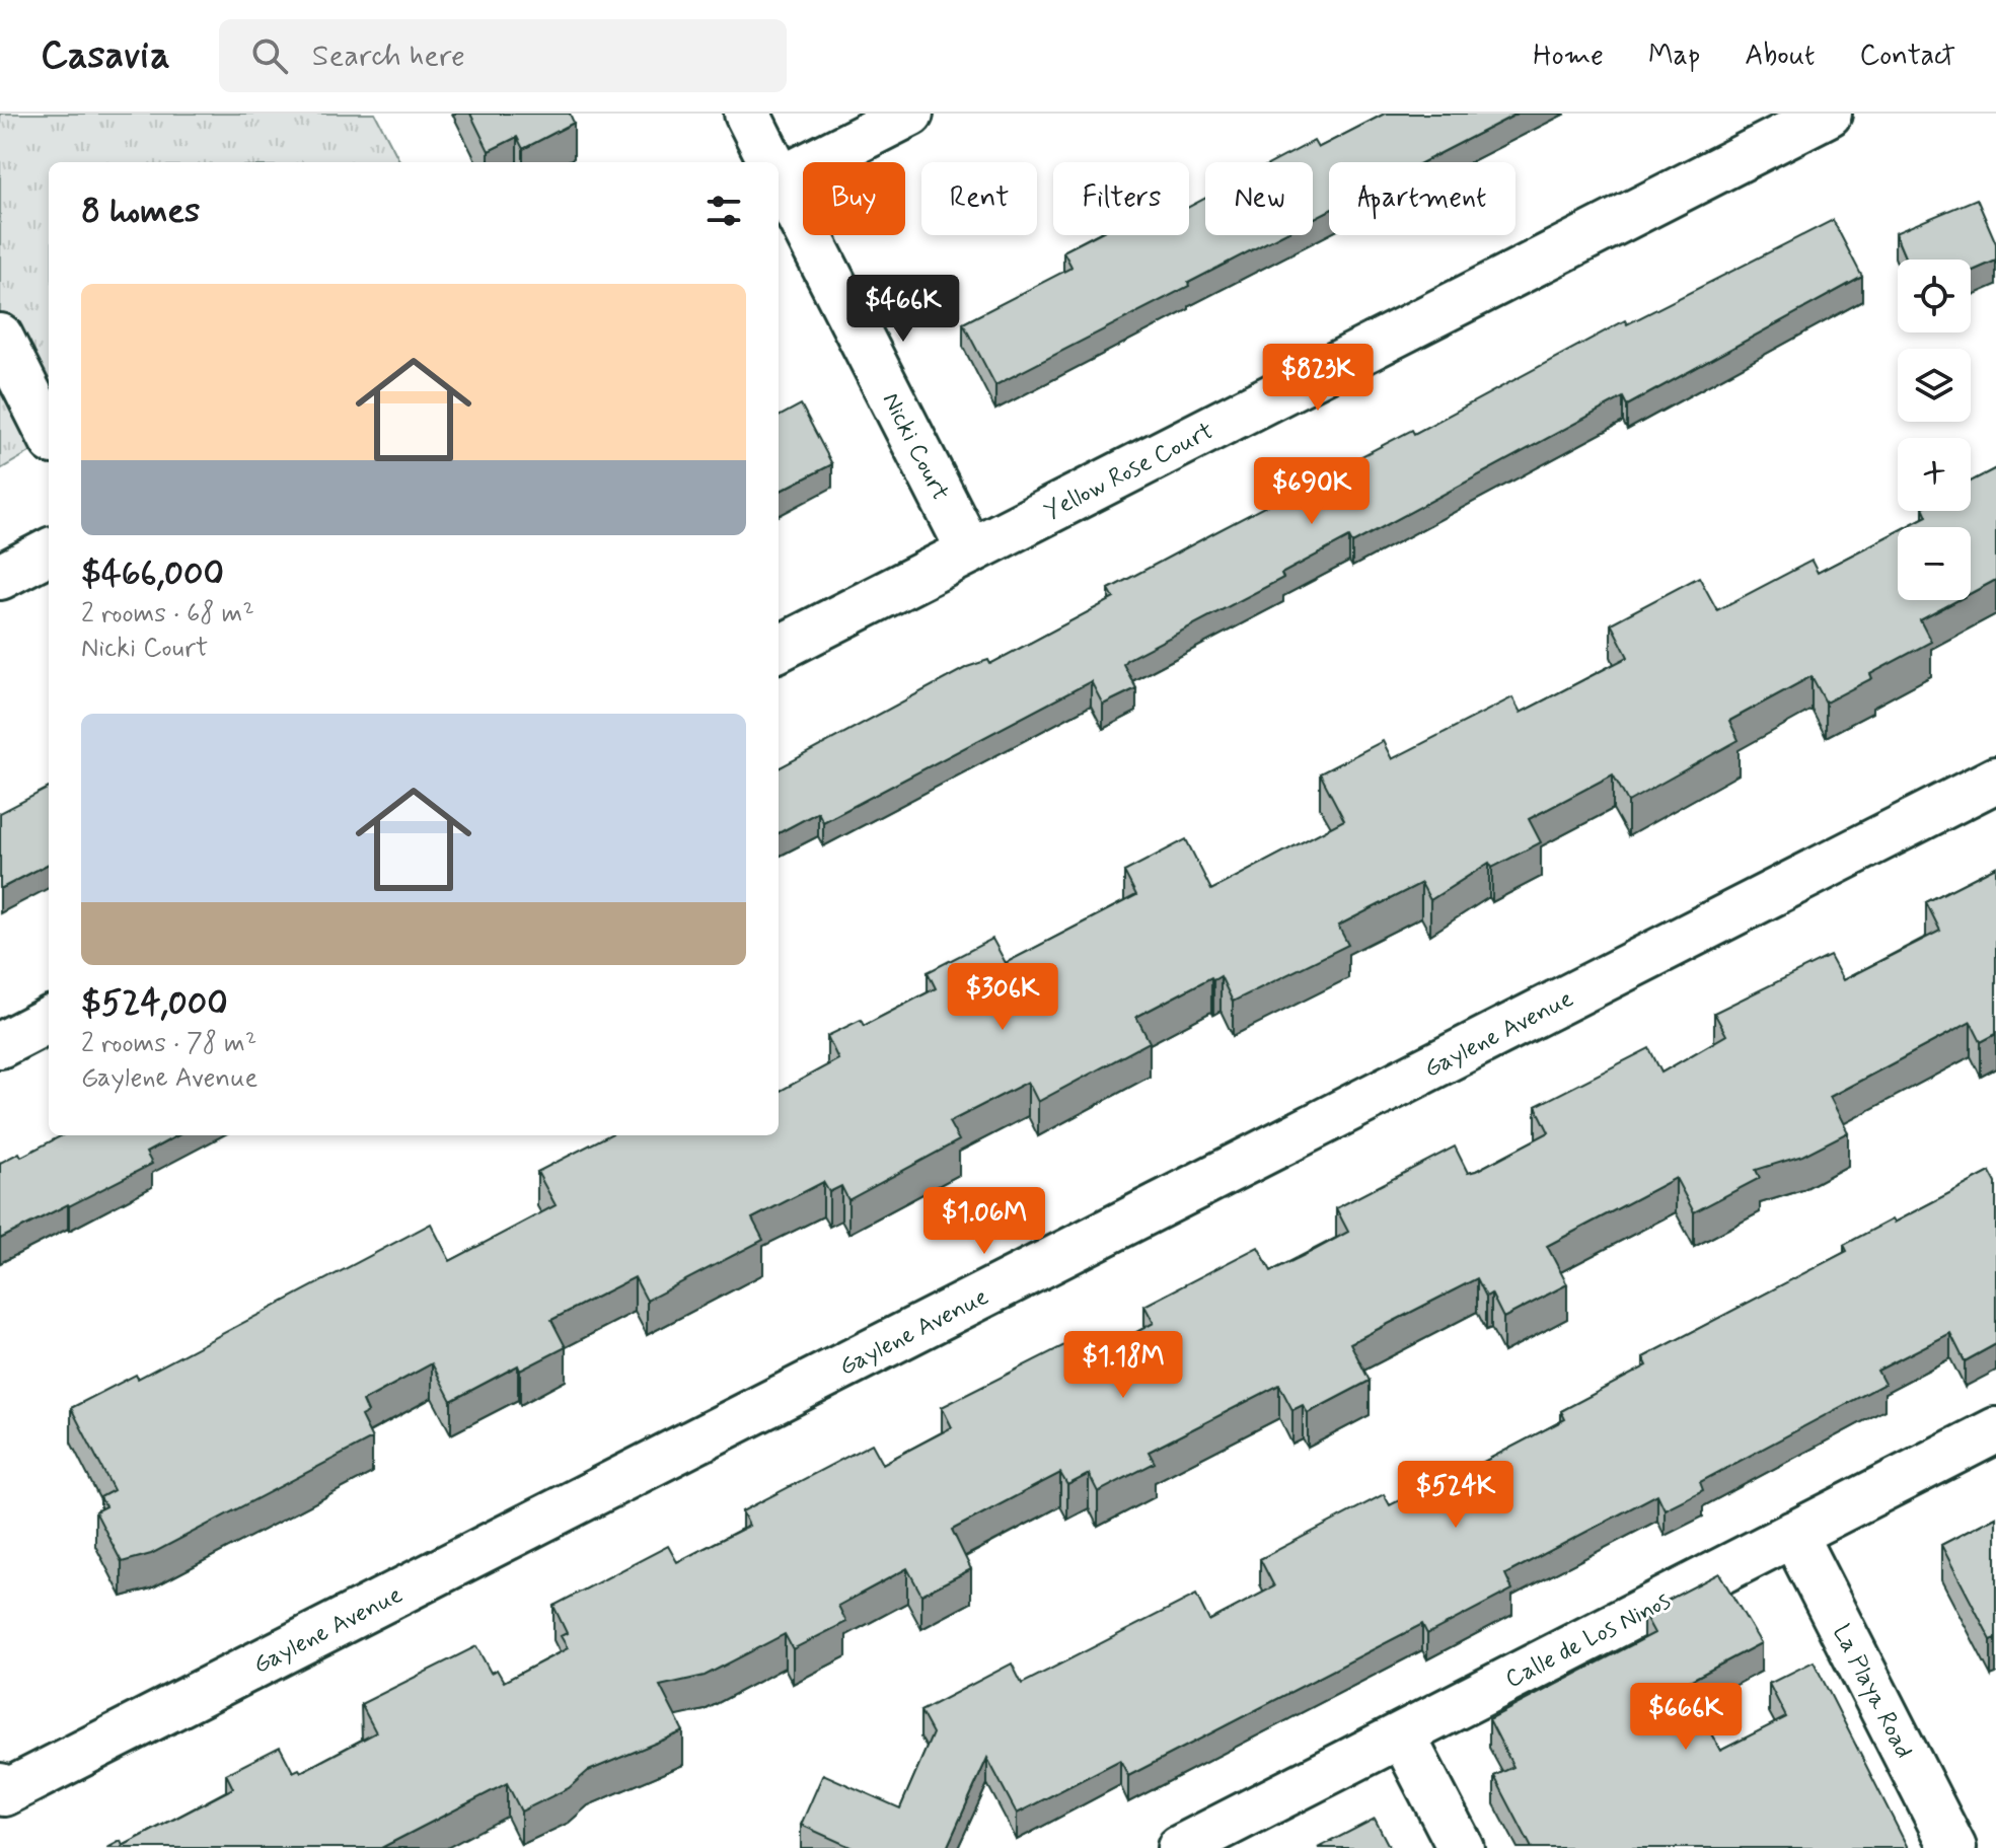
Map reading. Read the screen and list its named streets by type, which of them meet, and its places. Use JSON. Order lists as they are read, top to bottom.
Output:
{
  "streets": {
    "street": [
      "Nicki Court",
      "Yellow Rose Court",
      "Gaylene Avenue",
      "Calle de Los Ninos",
      "La Playa Road"
    ]
  },
  "crossings": [
    ["Nicki Court", "Yellow Rose Court"],
    ["Calle de Los Ninos", "La Playa Road"]
  ],
  "page": {
    "header": "Casavia",
    "search": "Search here",
    "nav": [
      "Home",
      "Map",
      "About",
      "Contact"
    ],
    "chip": [
      "Buy",
      "Rent",
      "Filters",
      "New",
      "Apartment"
    ],
    "heading": "8 homes",
    "map_buttons": ["+", "−"],
    "list": [
      {
        "name": "$466,000",
        "note": "2 rooms · 68 m² · Nicki Court"
      },
      {
        "name": "$524,000",
        "note": "2 rooms · 78 m² · Gaylene Avenue"
      }
    ],
    "price": [
      "$466K",
      "$823K",
      "$690K",
      "$306K",
      "$1.06M",
      "$1.18M",
      "$524K",
      "$666K"
    ]
  }
}
